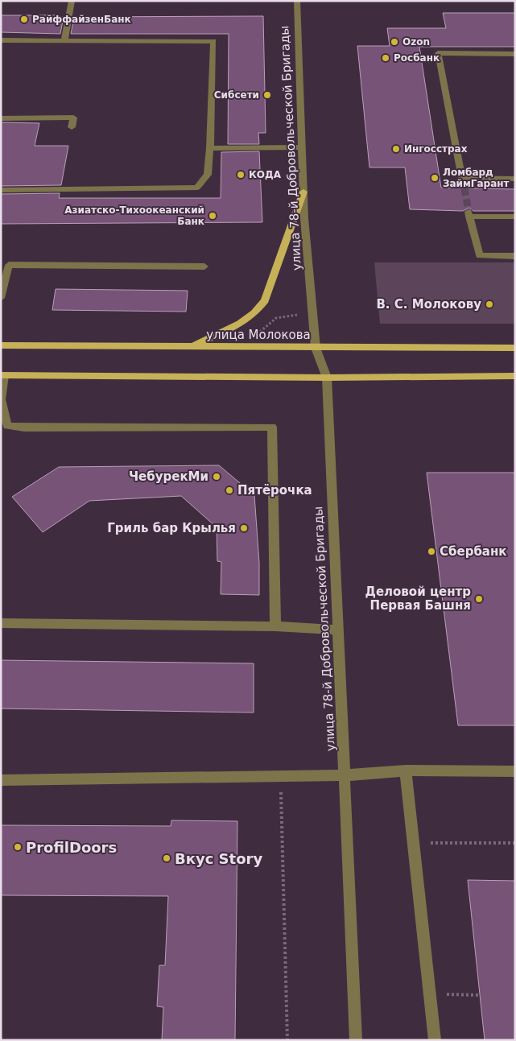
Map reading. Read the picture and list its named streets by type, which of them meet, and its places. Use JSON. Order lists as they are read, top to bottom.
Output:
{
  "streets": {
    "main road": ["улица Молокова"],
    "street": ["улица 78-й Добровольческой Бригады"]
  },
  "crossings": [
    ["улица 78-й Добровольческой Бригады", "улица Молокова"]
  ],
  "places": [
    "РайффайзенБанк",
    "Ozon",
    "Росбанк",
    "Сибсети",
    "Ингосстрах",
    "КОДА",
    "Ломбард ЗаймГарант",
    "Азиатско-Тихоокеанский Банк",
    "В. С. Молокову",
    "ЧебурекМи",
    "Пятёрочка",
    "Гриль бар Крылья",
    "Сбербанк",
    "Деловой центр Первая Башня",
    "ProfilDoors",
    "Вкус Story"
  ]
}
